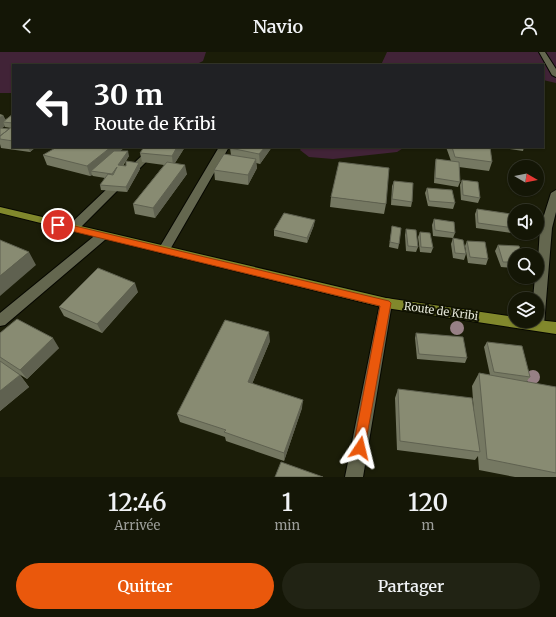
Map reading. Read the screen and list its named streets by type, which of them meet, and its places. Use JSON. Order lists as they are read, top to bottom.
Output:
{
  "streets": {
    "main road": ["Route de Kribi"]
  },
  "north": "right",
  "page": {
    "header": "Navio",
    "turn": ["30 m", "Route de Kribi"],
    "eta": [
      "12:46",
      "Arrivée",
      "1",
      "min",
      "120",
      "m"
    ],
    "buttons": ["Quitter", "Partager"]
  }
}
